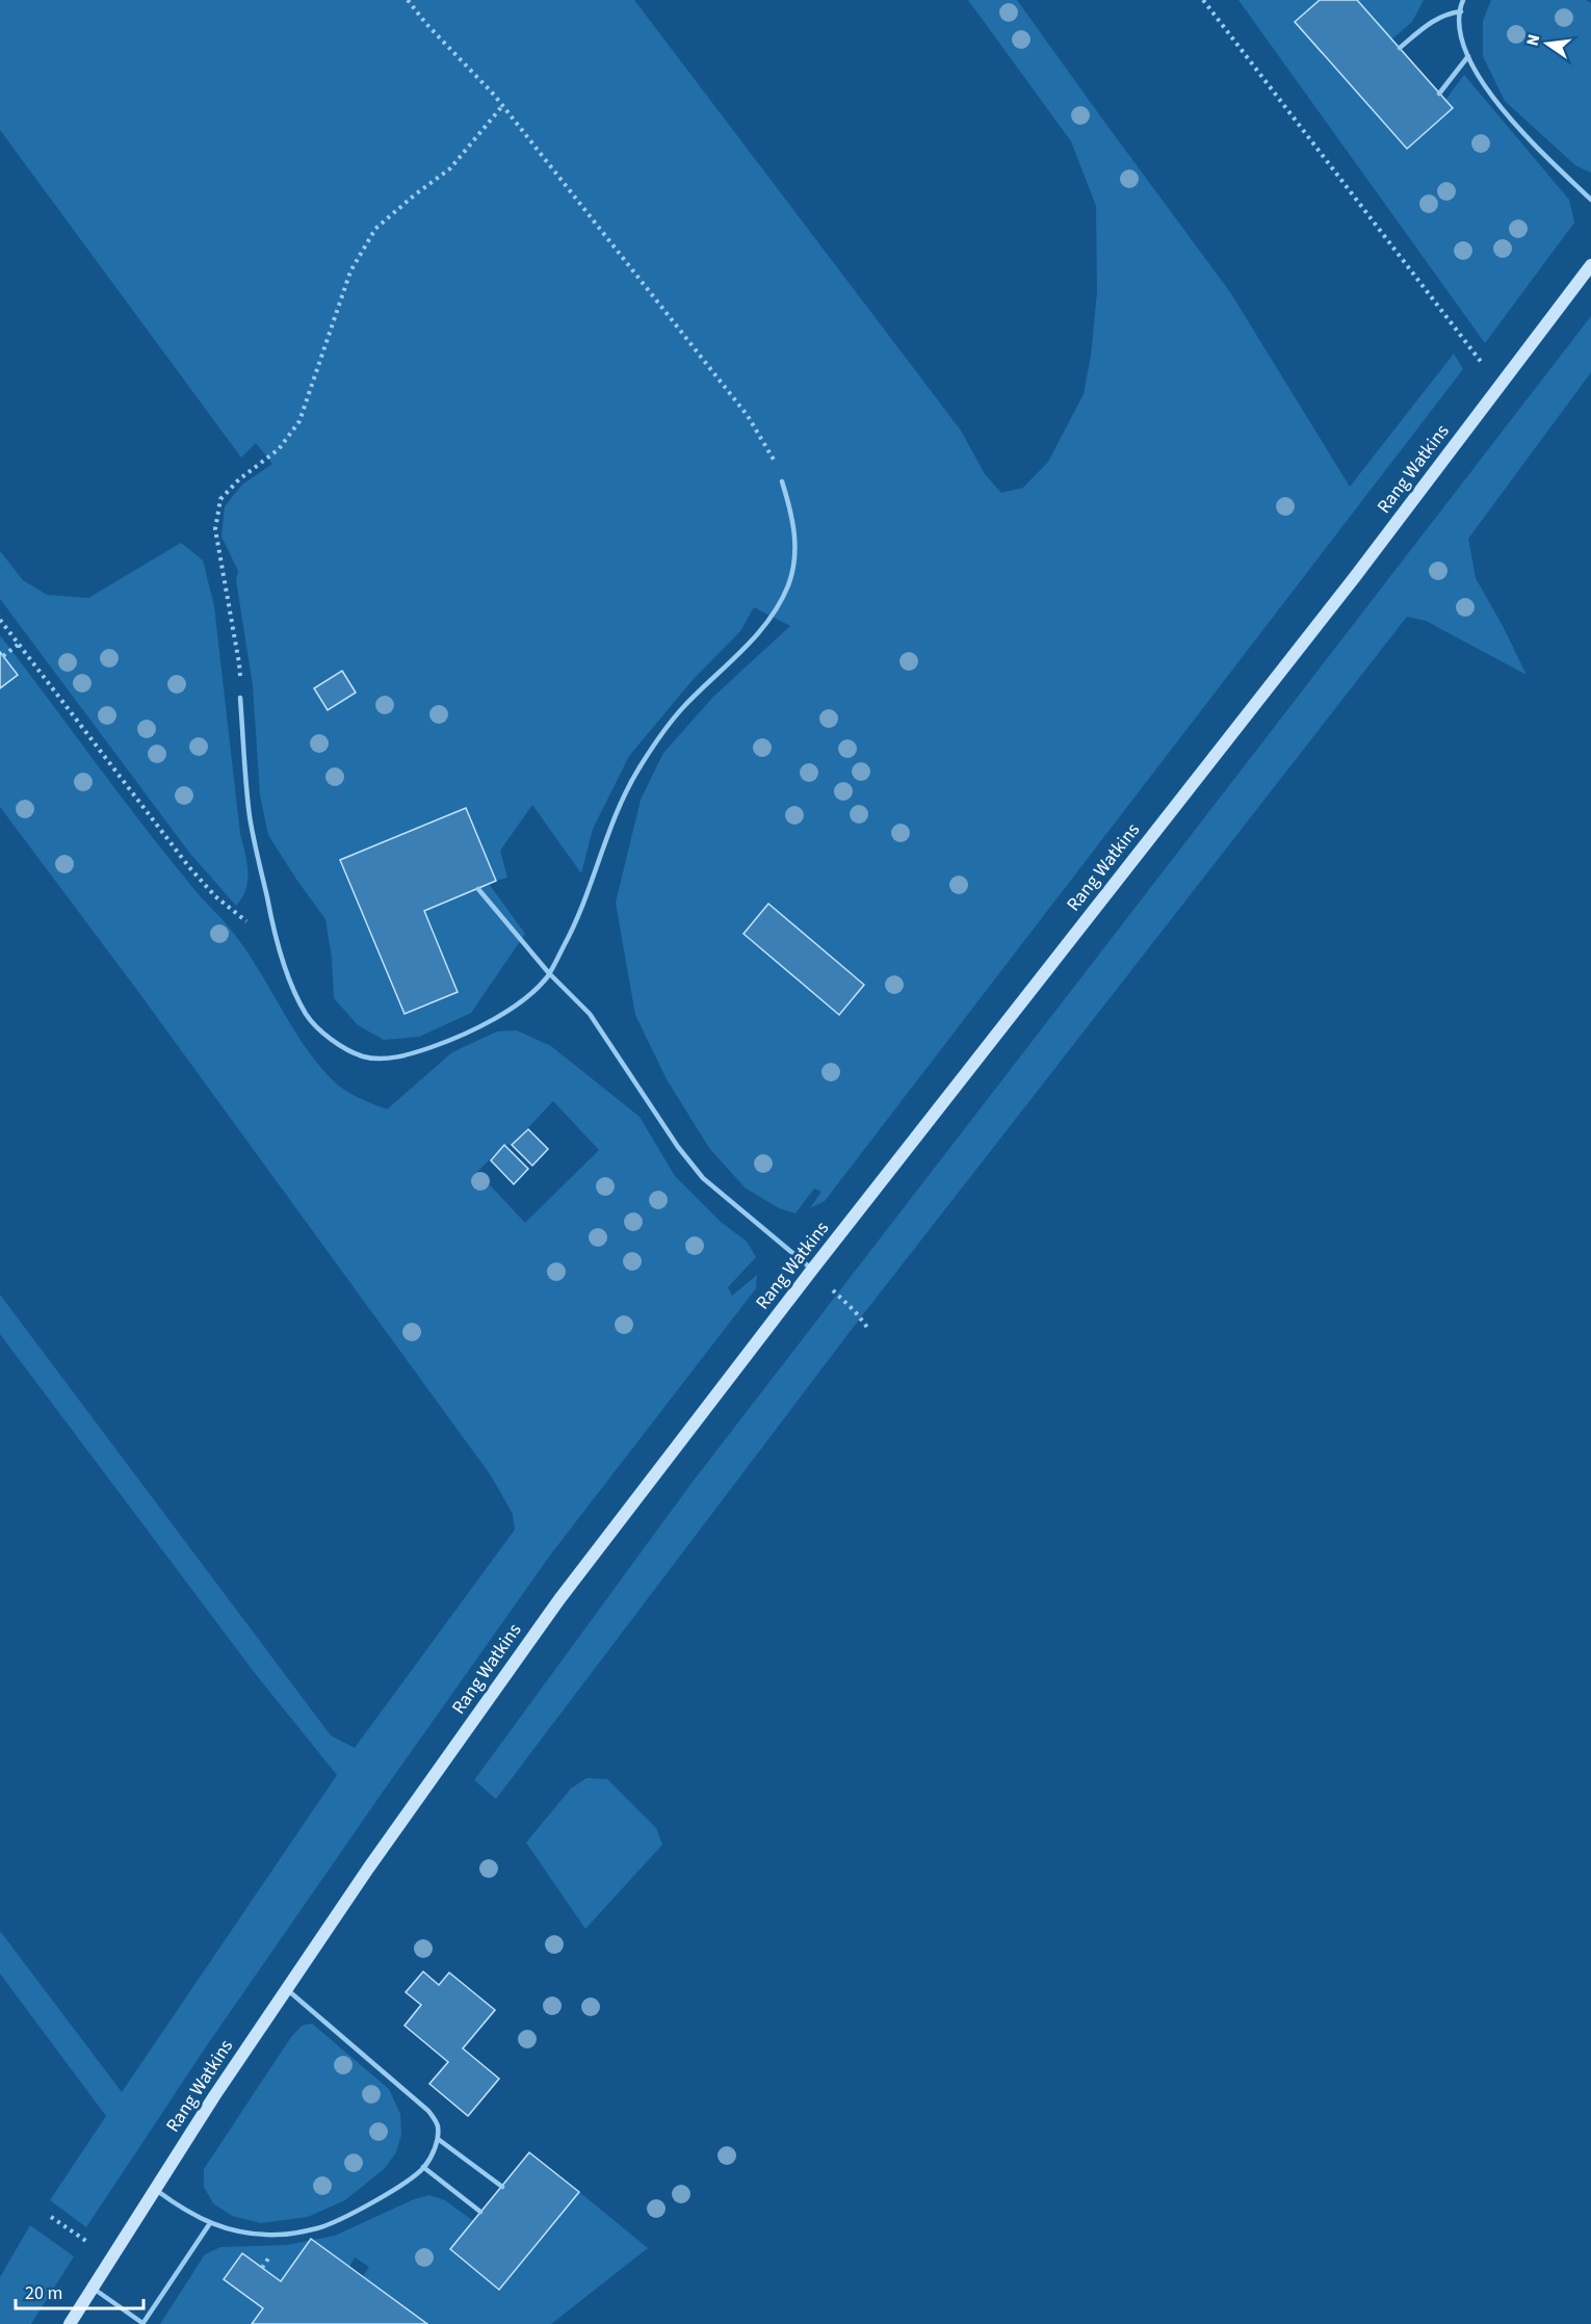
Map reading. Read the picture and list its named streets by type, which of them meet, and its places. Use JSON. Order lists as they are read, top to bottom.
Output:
{
  "streets": {
    "street": ["Rang Watkins"]
  },
  "scale_bar": "20 m",
  "north": "left"
}
